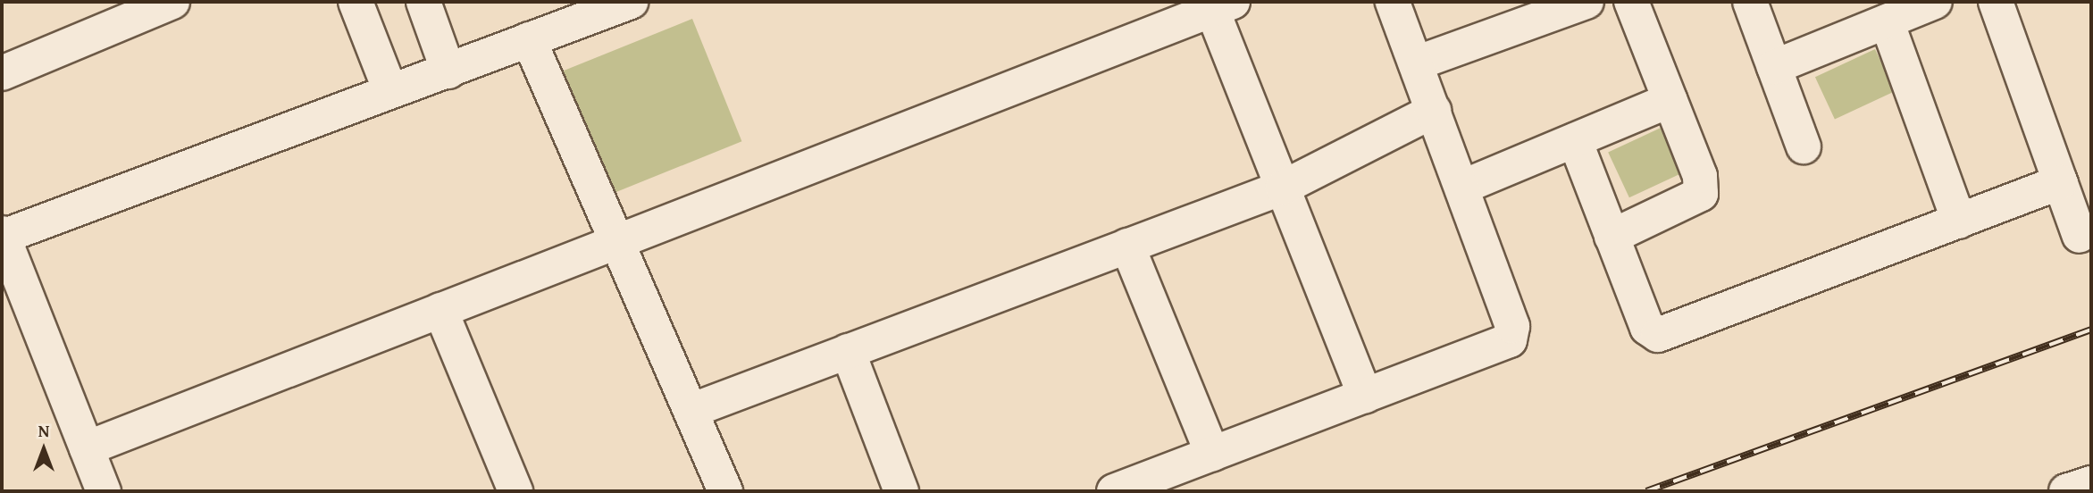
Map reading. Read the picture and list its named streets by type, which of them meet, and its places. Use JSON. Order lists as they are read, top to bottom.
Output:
{
  "north": "top"
}
